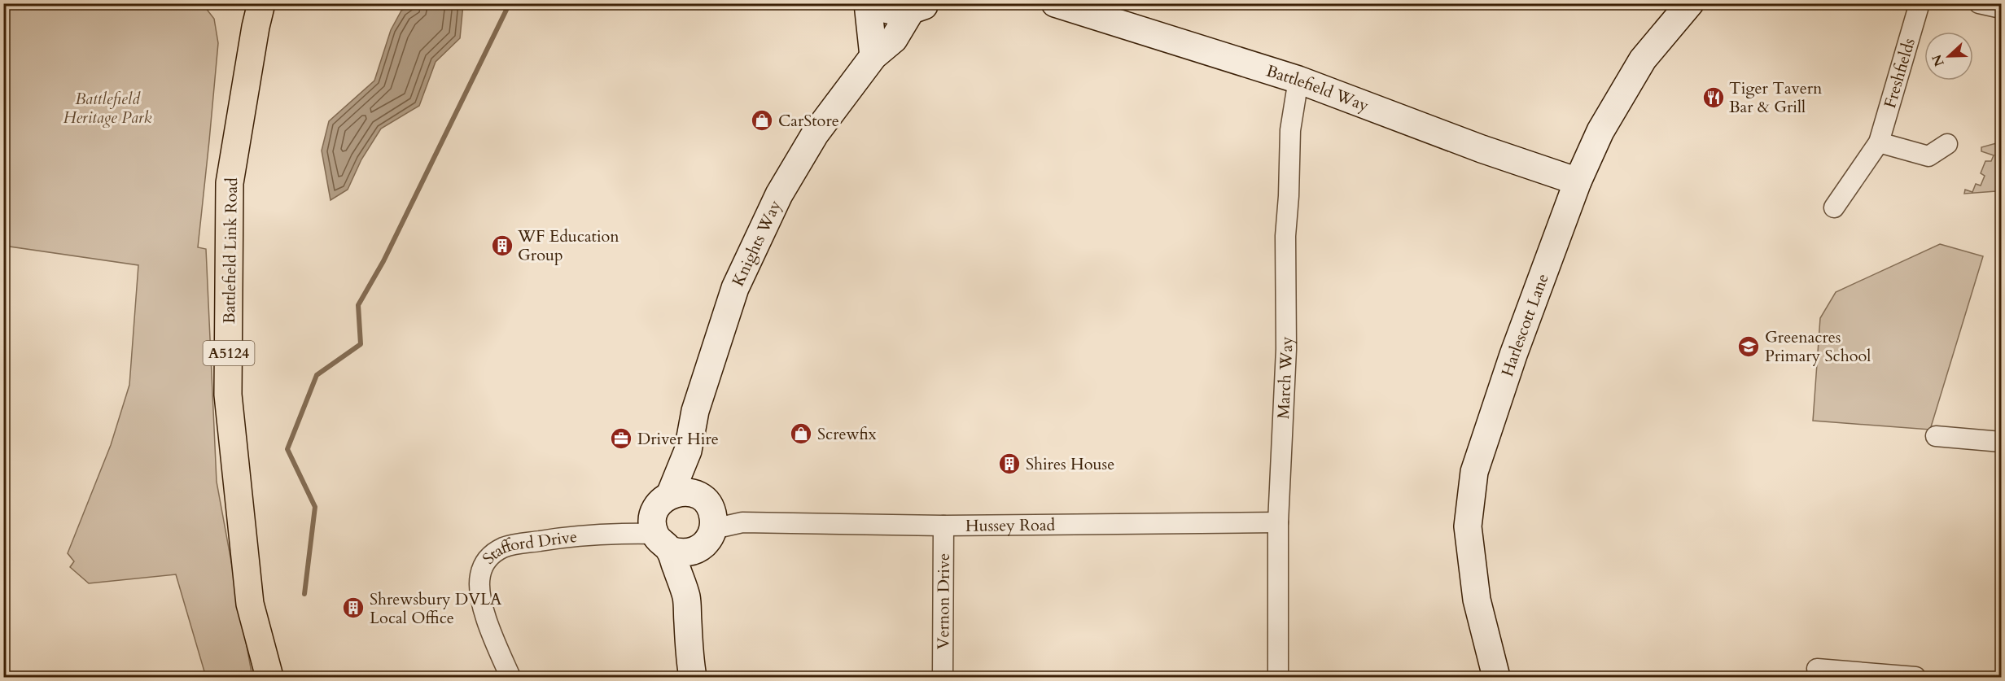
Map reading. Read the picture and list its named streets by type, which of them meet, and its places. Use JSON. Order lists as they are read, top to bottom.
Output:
{
  "streets": {
    "main road": ["Battlefield Link Road", "A5124"],
    "street": [
      "Freshfields",
      "Battlefield Way",
      "Knights Way",
      "Harlescott Lane",
      "March Way",
      "Hussey Road",
      "Stafford Drive",
      "Vernon Drive"
    ]
  },
  "crossings": [
    ["Battlefield Way", "Harlescott Lane"],
    ["Battlefield Way", "March Way"],
    ["Knights Way", "Hussey Road"],
    ["Knights Way", "Stafford Drive"],
    ["March Way", "Hussey Road"],
    ["Hussey Road", "Stafford Drive"],
    ["Hussey Road", "Vernon Drive"]
  ],
  "parks": ["Battlefield Heritage Park"],
  "places": {
    "restaurant": ["Tiger Tavern Bar & Grill"],
    "shop": ["CarStore", "Screwfix"],
    "building": ["WF Education Group", "Shires House", "Shrewsbury DVLA Local Office"],
    "school or university": ["Greenacres Primary School"],
    "office": ["Driver Hire"]
  },
  "north": "left"
}
